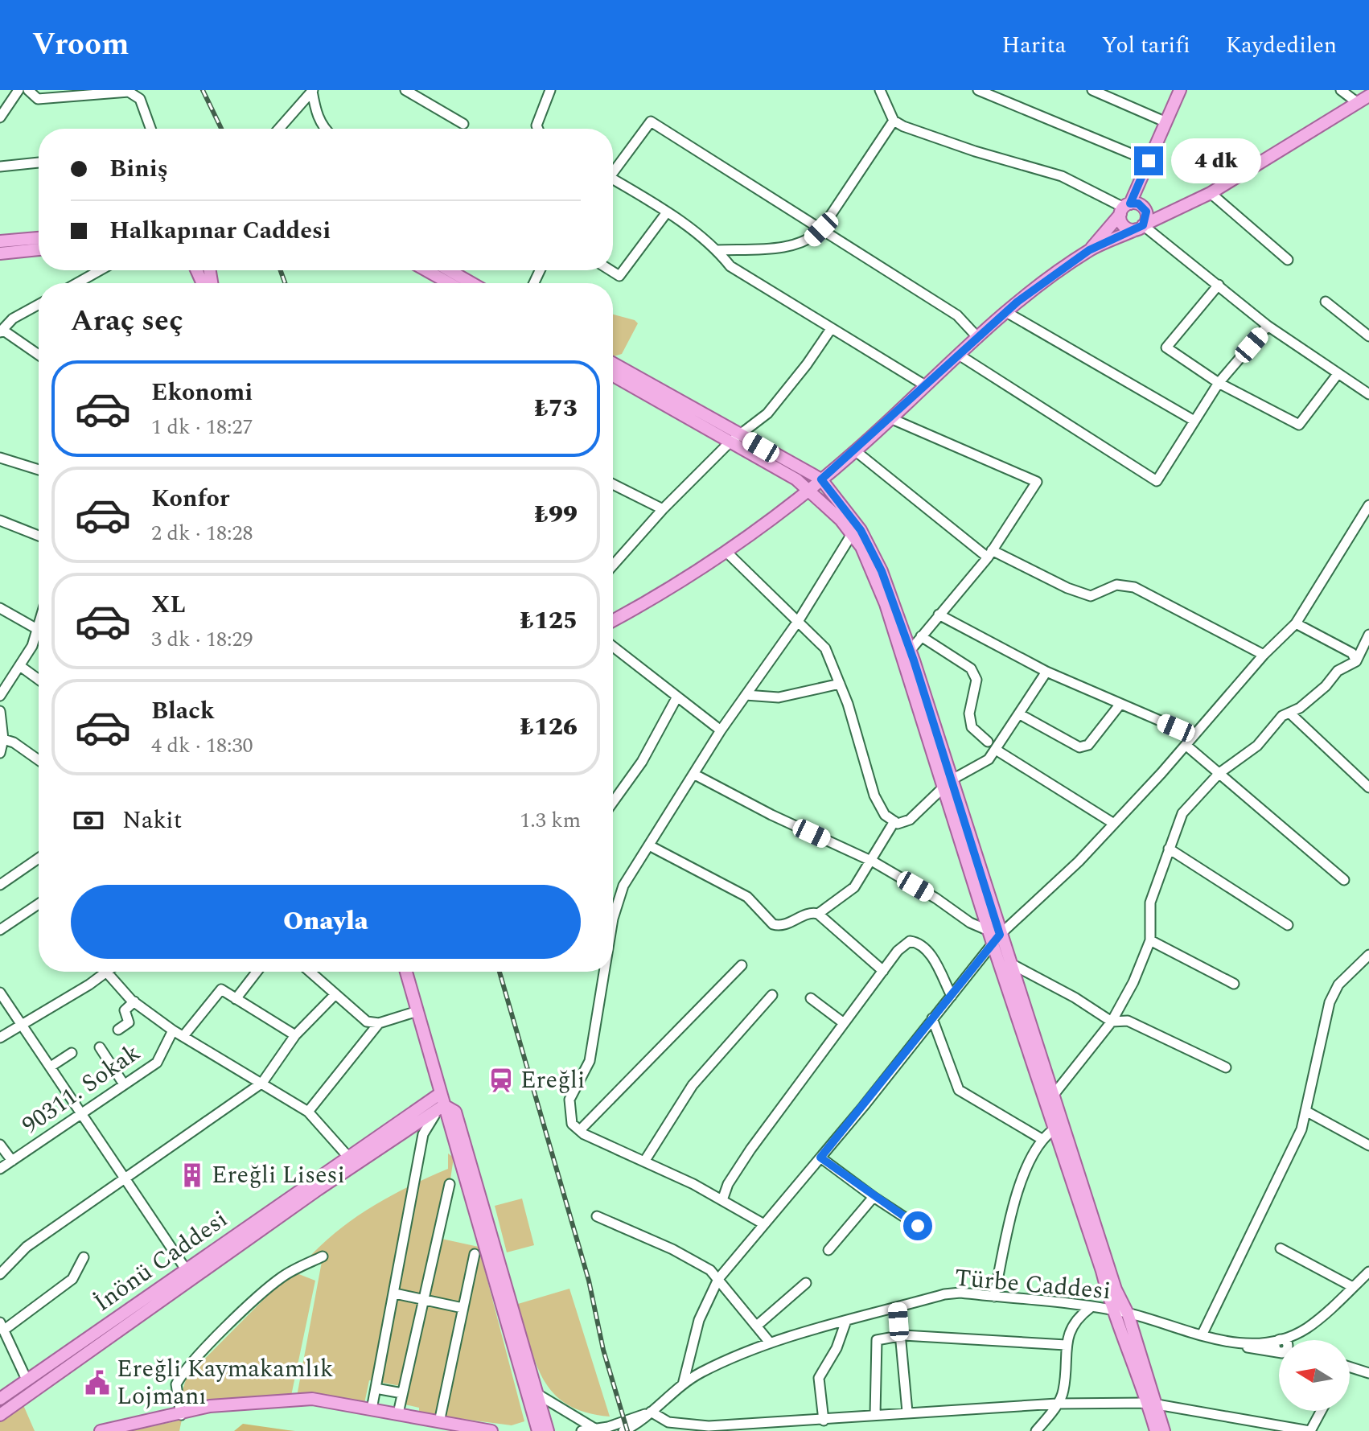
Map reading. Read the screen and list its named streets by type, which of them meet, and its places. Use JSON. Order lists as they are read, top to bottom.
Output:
{
  "streets": {
    "main road": ["İnönü Caddesi"],
    "street": ["90311. Sokak", "Türbe Caddesi"]
  },
  "places": {
    "station": ["Ereğli"],
    "building": ["Ereğli Lisesi"],
    "public building": ["Ereğli Kaymakamlık Lojmanı"]
  },
  "north": "left",
  "page": {
    "header": "Vroom",
    "nav": ["Harita", "Yol tarifi", "Kaydedilen"],
    "banner": ["Biniş", "Halkapınar Caddesi"],
    "bubble": "4 dk",
    "heading": "Araç seç",
    "list": [
      {
        "name": "Ekonomi",
        "note": "1 dk · 18:27",
        "value": "₺73"
      },
      {
        "name": "Konfor",
        "note": "2 dk · 18:28",
        "value": "₺99"
      },
      {
        "name": "XL",
        "note": "3 dk · 18:29",
        "value": "₺125"
      },
      {
        "name": "Black",
        "note": "4 dk · 18:30",
        "value": "₺126"
      }
    ],
    "pay": ["Nakit", "1.3 km"],
    "buttons": "Onayla"
  }
}
